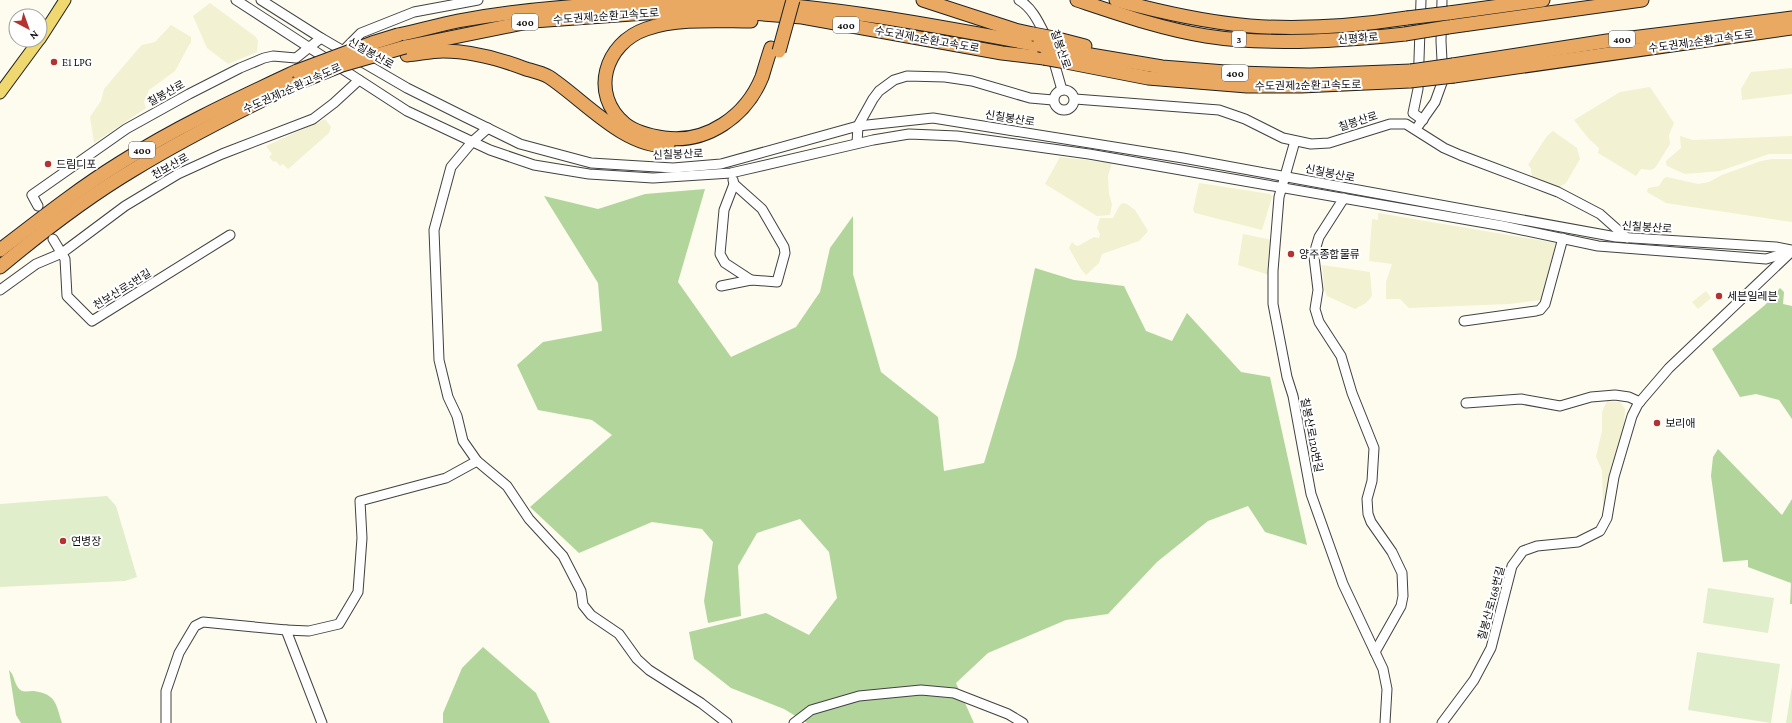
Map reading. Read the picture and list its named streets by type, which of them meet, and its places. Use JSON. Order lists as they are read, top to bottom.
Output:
{
  "streets": {
    "highway": [
      "수도권제2순환고속도로",
      "400",
      "신평화로",
      "3"
    ],
    "street": [
      "칠봉산로",
      "신칠봉산로",
      "천보산로",
      "천보산로5번길",
      "칠봉산로120번길",
      "칠봉산로168번길"
    ]
  },
  "crossings": [
    ["칠봉산로", "신칠봉산로"],
    ["칠봉산로", "칠봉산로120번길"],
    ["신칠봉산로", "천보산로"],
    ["신칠봉산로", "칠봉산로120번길"],
    ["신칠봉산로", "칠봉산로168번길"],
    ["천보산로", "천보산로5번길"]
  ],
  "places": [
    "E1 LPG",
    "드림디포",
    "양주종합물류",
    "세븐일레븐",
    "보리애",
    "연병장"
  ],
  "north": "bottom right"
}
